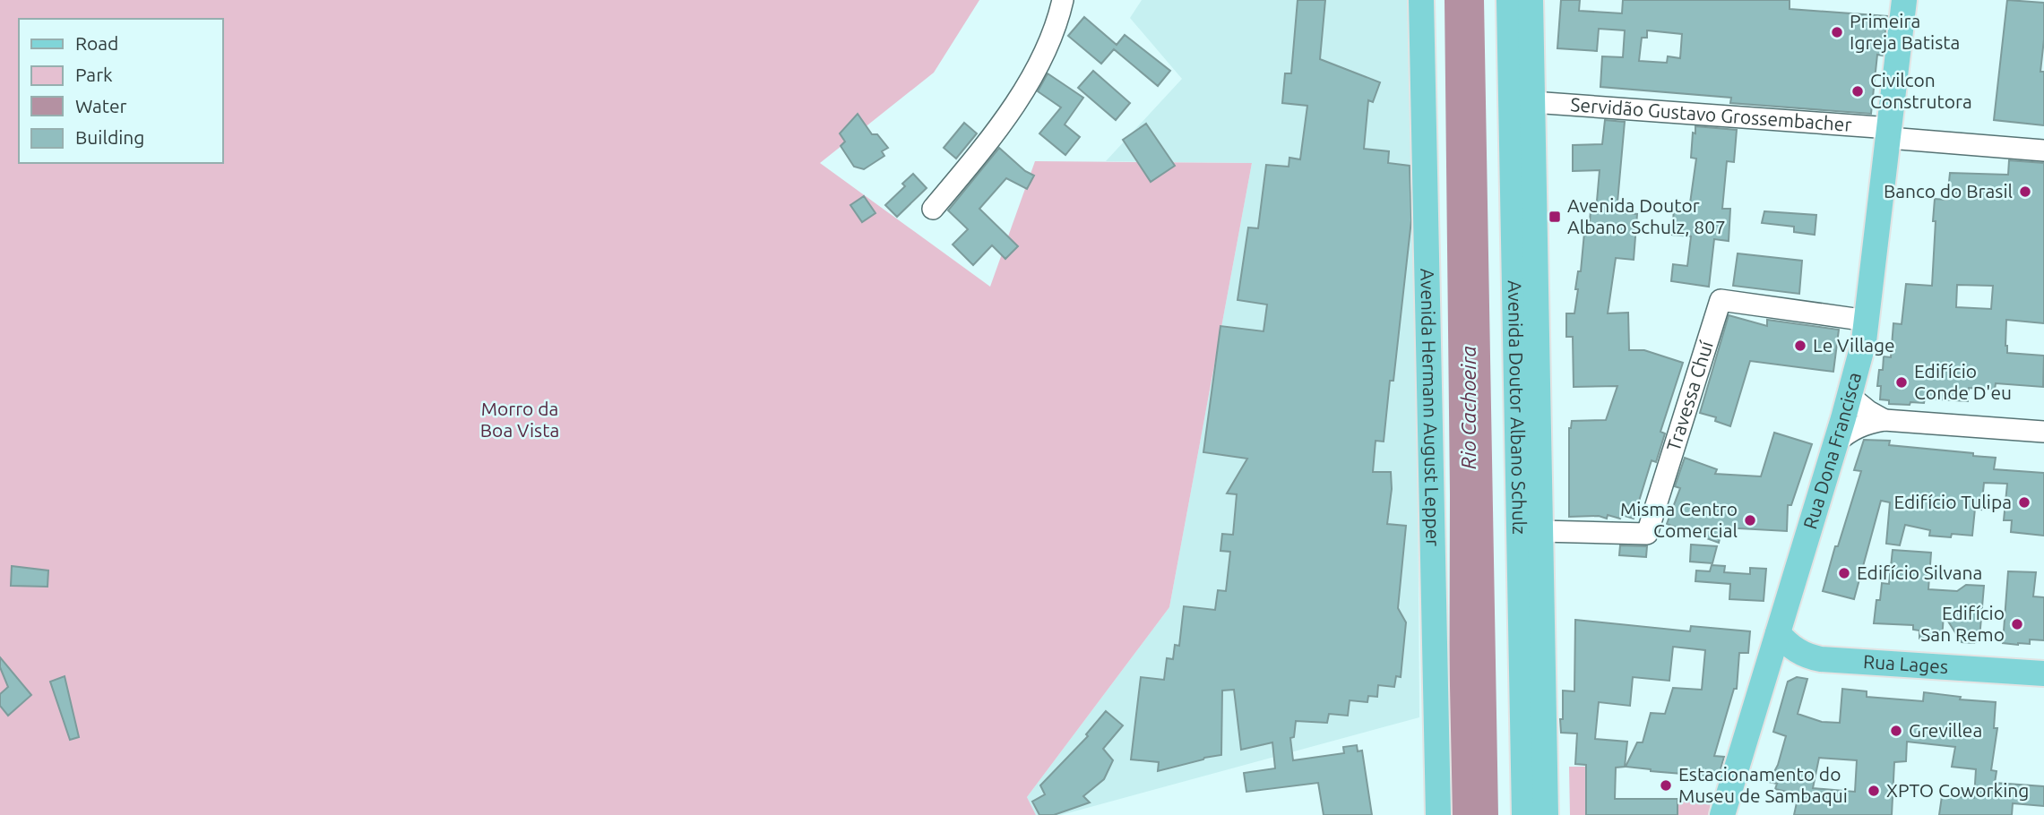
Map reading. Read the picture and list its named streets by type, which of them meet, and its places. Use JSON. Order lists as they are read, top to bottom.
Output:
{
  "streets": {
    "main road": [
      "Avenida Hermann August Lepper",
      "Avenida Doutor Albano Schulz",
      "Rua Dona Francisca",
      "Rua Lages"
    ],
    "street": ["Servidão Gustavo Grossembacher", "Travessa Chuí"]
  },
  "crossings": [
    ["Servidão Gustavo Grossembacher", "Avenida Doutor Albano Schulz"],
    ["Servidão Gustavo Grossembacher", "Rua Dona Francisca"],
    ["Travessa Chuí", "Avenida Doutor Albano Schulz"],
    ["Travessa Chuí", "Rua Dona Francisca"],
    ["Rua Dona Francisca", "Rua Lages"]
  ],
  "water": ["Rio Cachoeira"],
  "parks": ["Morro da Boa Vista"],
  "places": {
    "other": [
      "Primeira Igreja Batista",
      "Civilcon Construtora",
      "Banco do Brasil",
      "Le Village",
      "Edifício Conde D'eu",
      "Edifício Tulipa",
      "Misma Centro Comercial",
      "Edifício Silvana",
      "Edifício San Remo",
      "Grevillea",
      "Estacionamento do Museu de Sambaqui",
      "XPTO Coworking"
    ],
    "transit": ["Avenida Doutor Albano Schulz, 807"]
  },
  "legend": [
    "Road",
    "Park",
    "Water",
    "Building"
  ]
}
